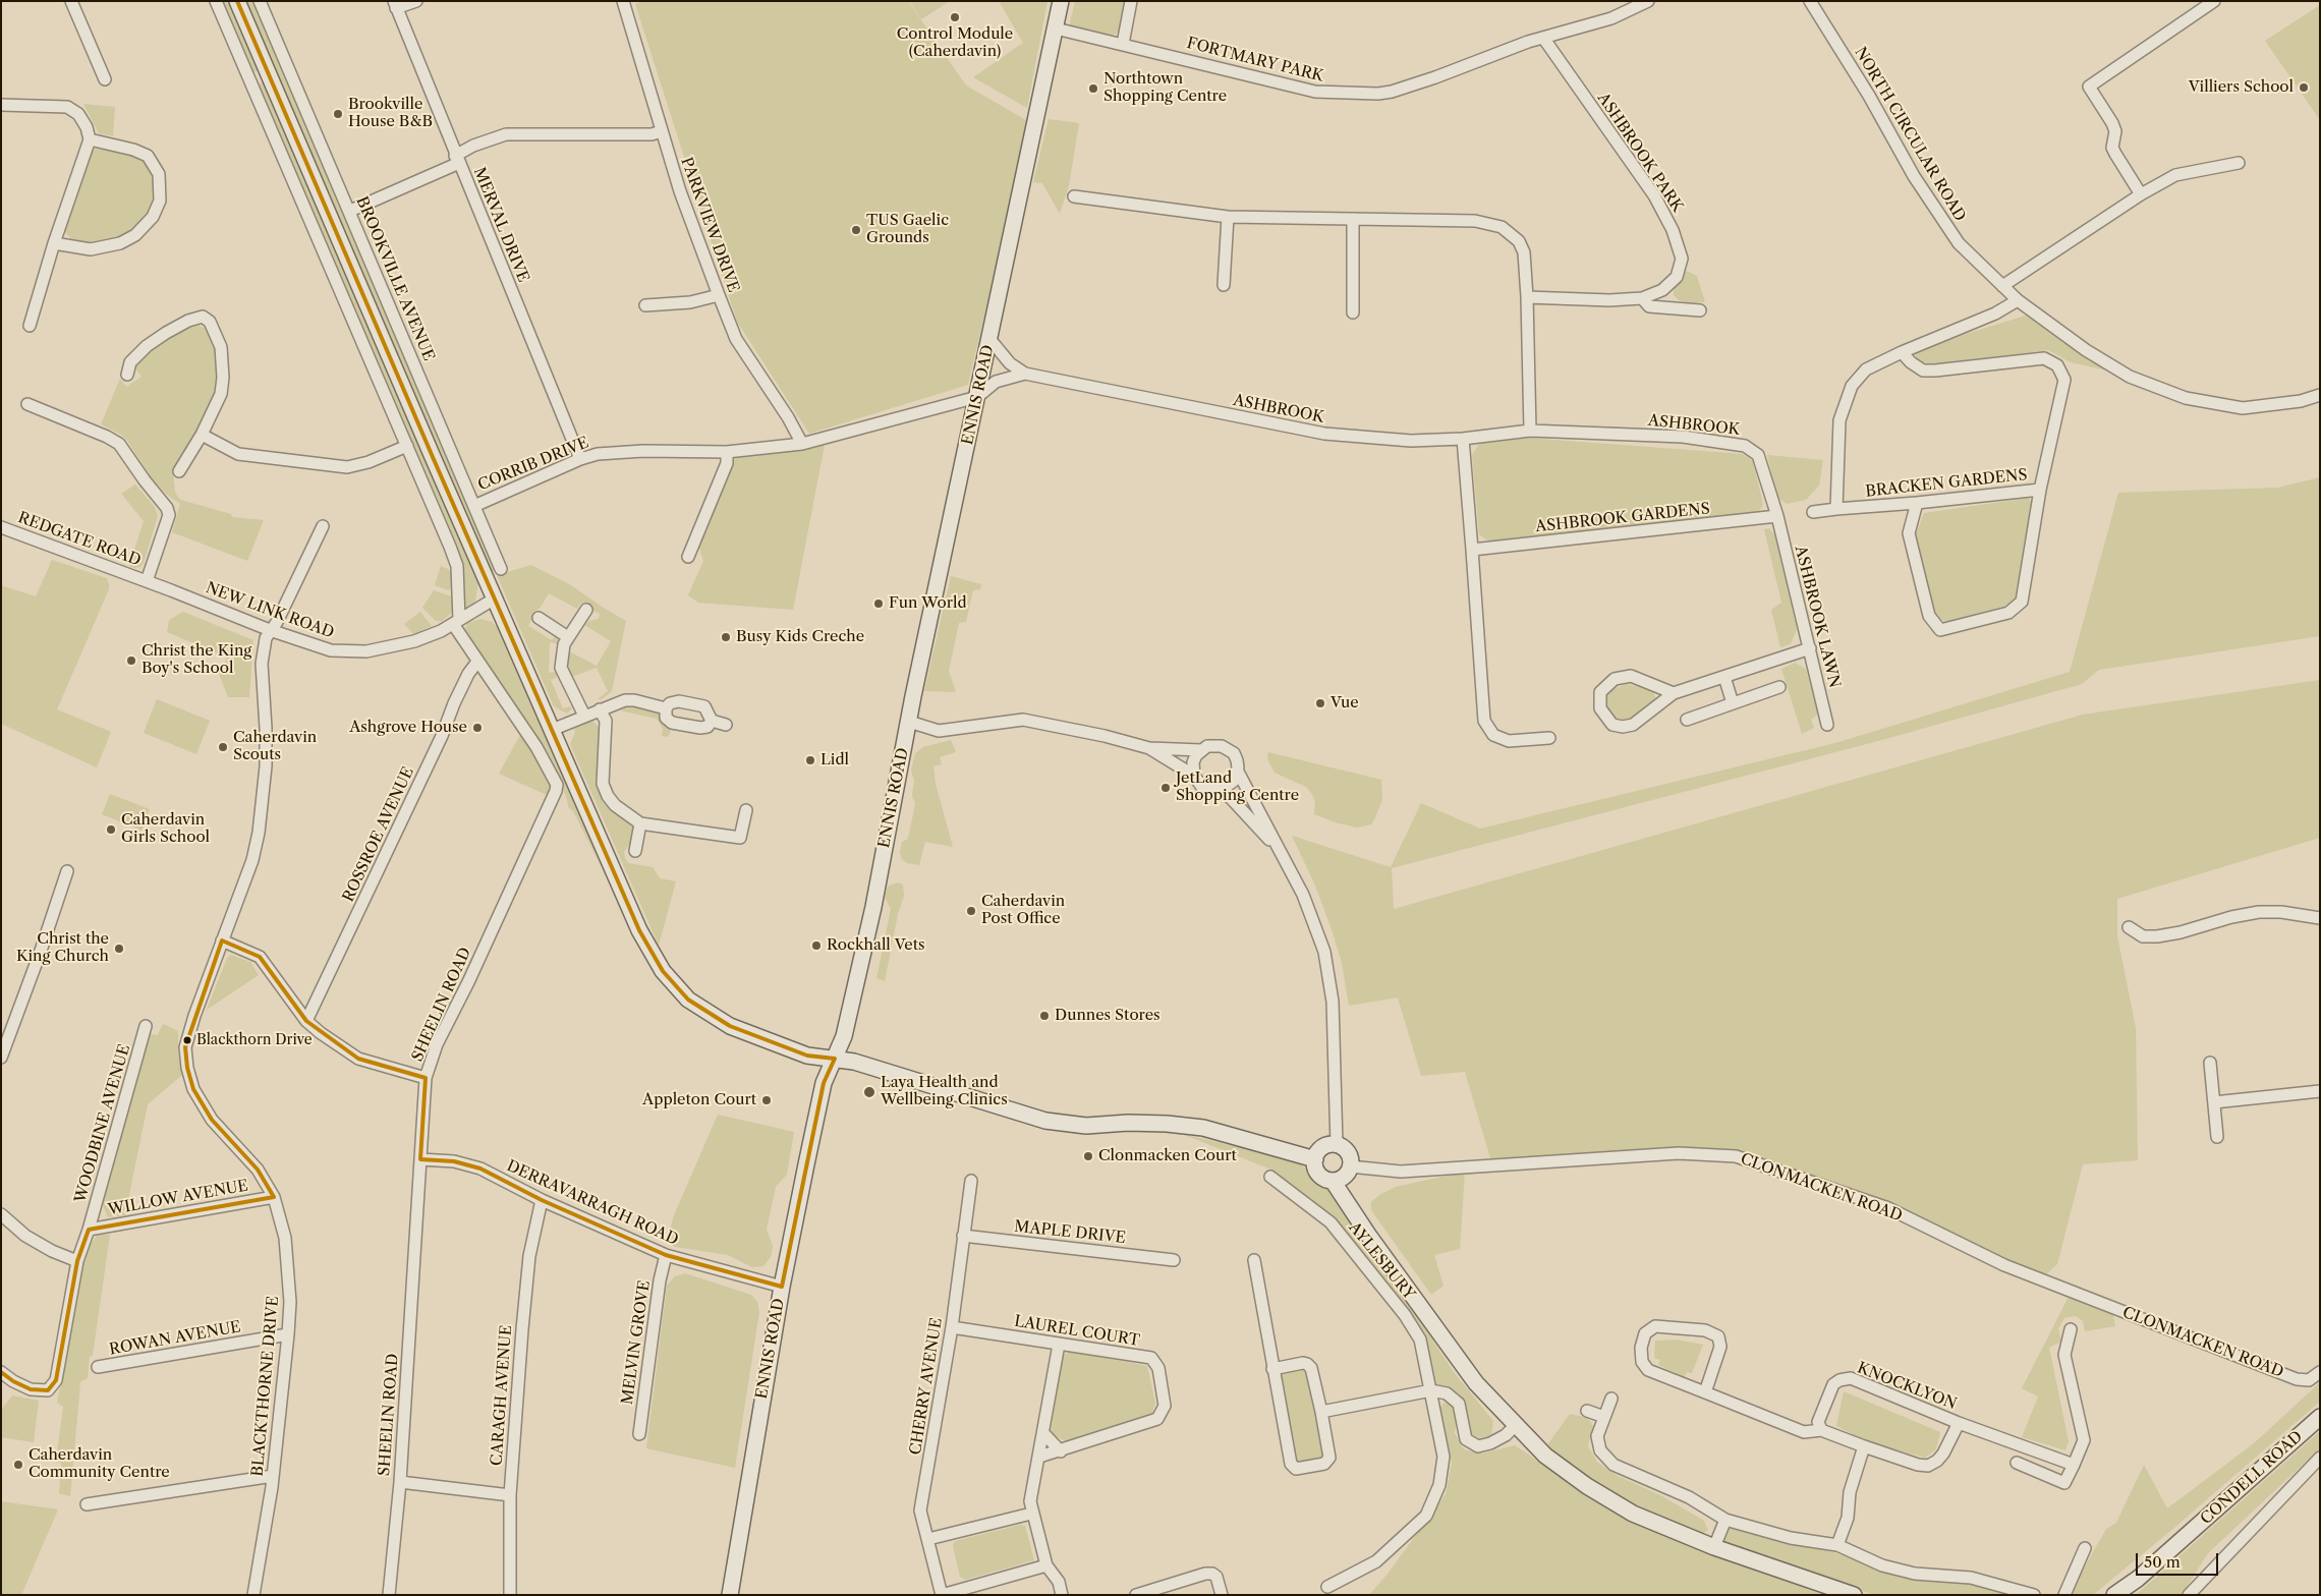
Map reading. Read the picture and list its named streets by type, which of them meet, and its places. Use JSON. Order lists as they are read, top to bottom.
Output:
{
  "streets": {
    "main road": ["ENNIS ROAD", "CONDELL ROAD"],
    "street": [
      "FORTMARY PARK",
      "NORTH CIRCULAR ROAD",
      "ASHBROOK PARK",
      "MERVAL DRIVE",
      "PARKVIEW DRIVE",
      "BROOKVILLE AVENUE",
      "ASHBROOK",
      "CORRIB DRIVE",
      "BRACKEN GARDENS",
      "ASHBROOK GARDENS",
      "REDGATE ROAD",
      "NEW LINK ROAD",
      "ASHBROOK LAWN",
      "ROSSROE AVENUE",
      "SHEELIN ROAD",
      "WOODBINE AVENUE",
      "CLONMACKEN ROAD",
      "WILLOW AVENUE",
      "DERRAVARRAGH ROAD",
      "MAPLE DRIVE",
      "AYLESBURY",
      "LAUREL COURT",
      "ROWAN AVENUE",
      "MELVIN GROVE",
      "BLACKTHORNE DRIVE",
      "CHERRY AVENUE",
      "KNOCKLYON",
      "CARAGH AVENUE"
    ]
  },
  "crossings": [
    ["FORTMARY PARK", "ASHBROOK PARK"],
    ["FORTMARY PARK", "ENNIS ROAD"],
    ["MERVAL DRIVE", "CORRIB DRIVE"],
    ["PARKVIEW DRIVE", "CORRIB DRIVE"],
    ["BROOKVILLE AVENUE", "CORRIB DRIVE"],
    ["ENNIS ROAD", "ASHBROOK"],
    ["ENNIS ROAD", "CORRIB DRIVE"],
    ["ENNIS ROAD", "DERRAVARRAGH ROAD"],
    ["ASHBROOK", "CORRIB DRIVE"],
    ["ASHBROOK", "ASHBROOK GARDENS"],
    ["ASHBROOK", "ASHBROOK LAWN"],
    ["ASHBROOK GARDENS", "ASHBROOK LAWN"],
    ["REDGATE ROAD", "NEW LINK ROAD"],
    ["NEW LINK ROAD", "SHEELIN ROAD"],
    ["ROSSROE AVENUE", "SHEELIN ROAD"],
    ["SHEELIN ROAD", "DERRAVARRAGH ROAD"],
    ["WOODBINE AVENUE", "WILLOW AVENUE"],
    ["WILLOW AVENUE", "BLACKTHORNE DRIVE"],
    ["DERRAVARRAGH ROAD", "MELVIN GROVE"],
    ["DERRAVARRAGH ROAD", "CARAGH AVENUE"],
    ["MAPLE DRIVE", "CHERRY AVENUE"],
    ["LAUREL COURT", "CHERRY AVENUE"],
    ["ROWAN AVENUE", "BLACKTHORNE DRIVE"]
  ],
  "places": [
    "Control Module (Caherdavin)",
    "Villiers School",
    "Northtown Shopping Centre",
    "Brookville House B&B",
    "TUS Gaelic Grounds",
    "Fun World",
    "Busy Kids Creche",
    "Christ the King Boy's School",
    "Vue",
    "Ashgrove House",
    "Caherdavin Scouts",
    "Lidl",
    "JetLand Shopping Centre",
    "Caherdavin Girls School",
    "Caherdavin Post Office",
    "Rockhall Vets",
    "Christ the King Church",
    "Dunnes Stores",
    "Blackthorn Drive",
    "Laya Health and Wellbeing Clinics",
    "Appleton Court",
    "Clonmacken Court",
    "Caherdavin Community Centre"
  ],
  "scale_bar": "50 m"
}
